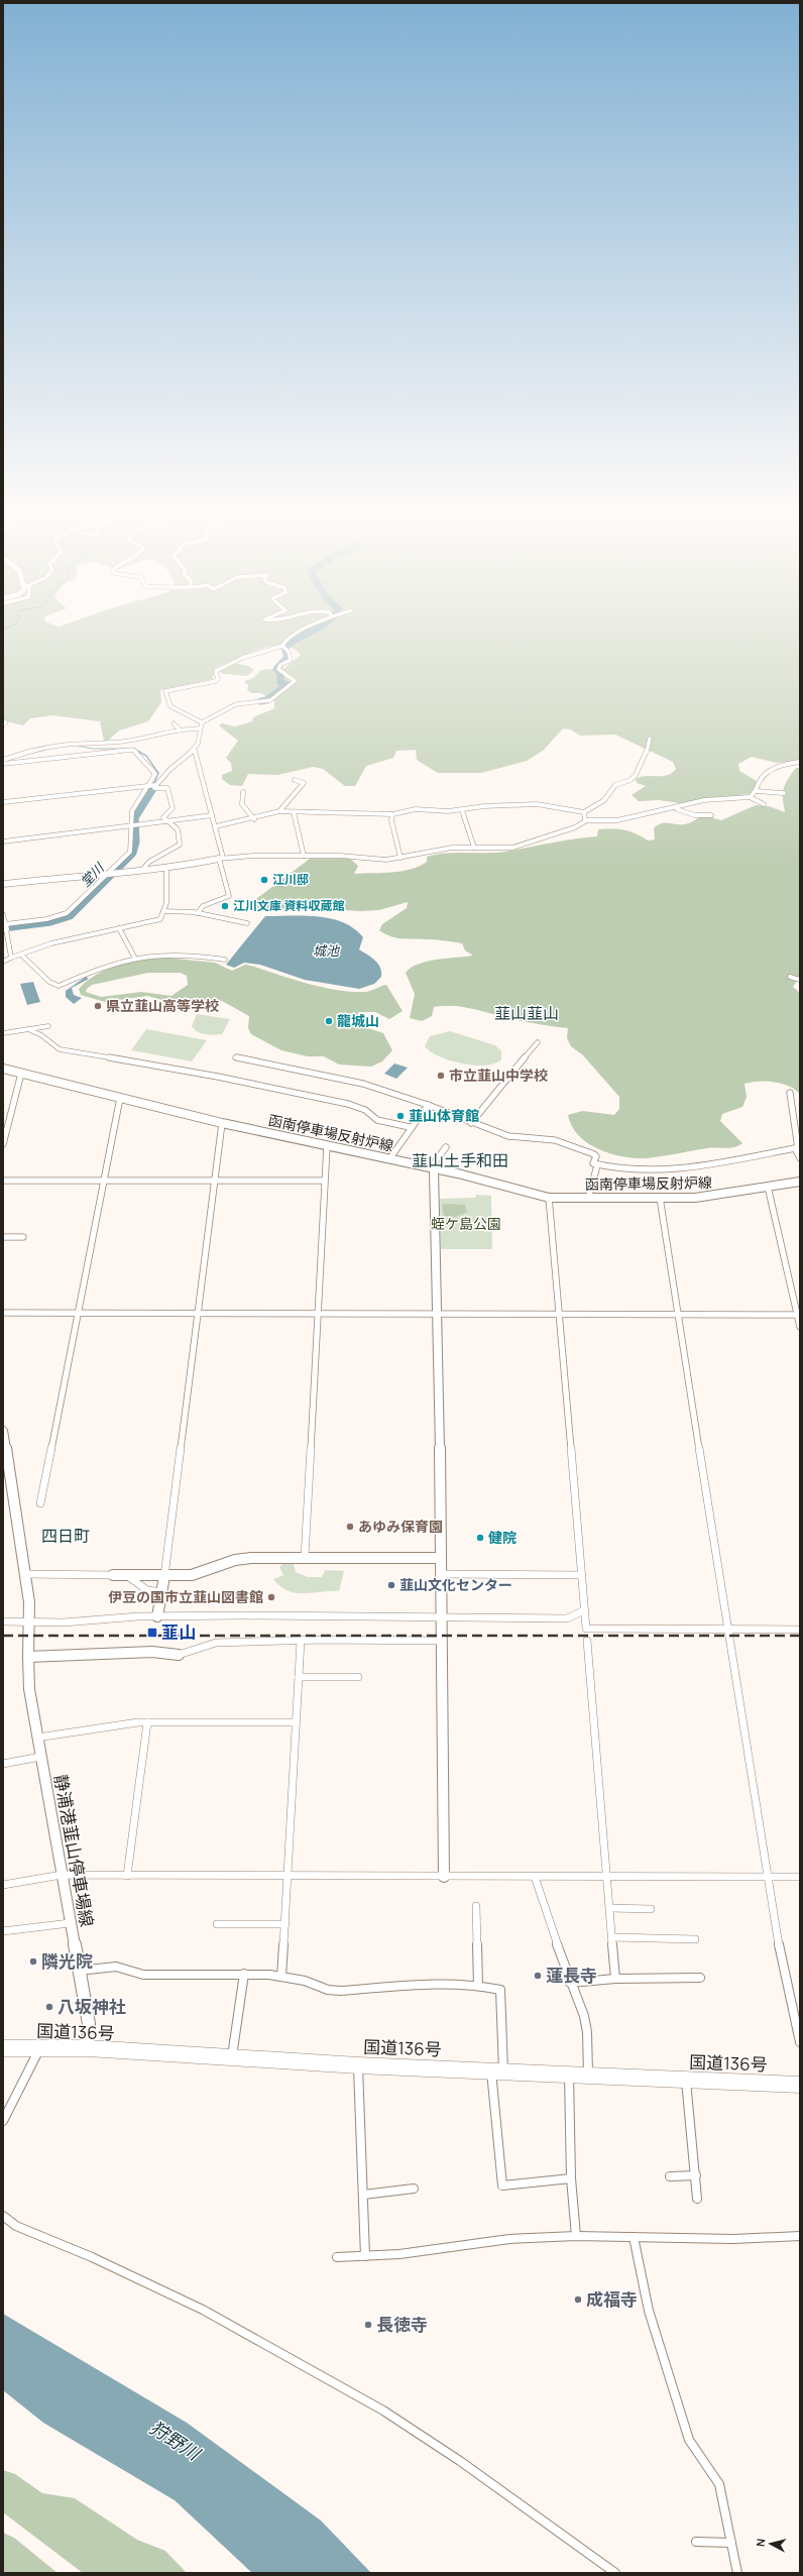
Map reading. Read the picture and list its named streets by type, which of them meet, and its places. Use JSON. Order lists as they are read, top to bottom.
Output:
{
  "streets": {
    "highway": ["国道136号"],
    "street": ["函南停車場反射炉線", "静浦港韮山停車場線"]
  },
  "crossings": [
    ["静浦港韮山停車場線", "国道136号"]
  ],
  "districts": ["韮山韮山", "韮山土手和田", "四日町"],
  "water": ["堂川", "城池", "狩野川"],
  "parks": ["蛭ケ島公園"],
  "places": {
    "other": [
      "江川邸",
      "江川文庫 資料収蔵館",
      "県立韮山高等学校",
      "龍城山",
      "市立韮山中学校",
      "韮山体育館",
      "あゆみ保育園",
      "健院",
      "韮山文化センター",
      "伊豆の国市立韮山図書館",
      "隣光院",
      "蓮長寺",
      "八坂神社",
      "成福寺",
      "長徳寺"
    ],
    "transit": ["韮山"]
  },
  "north": "left"
}
